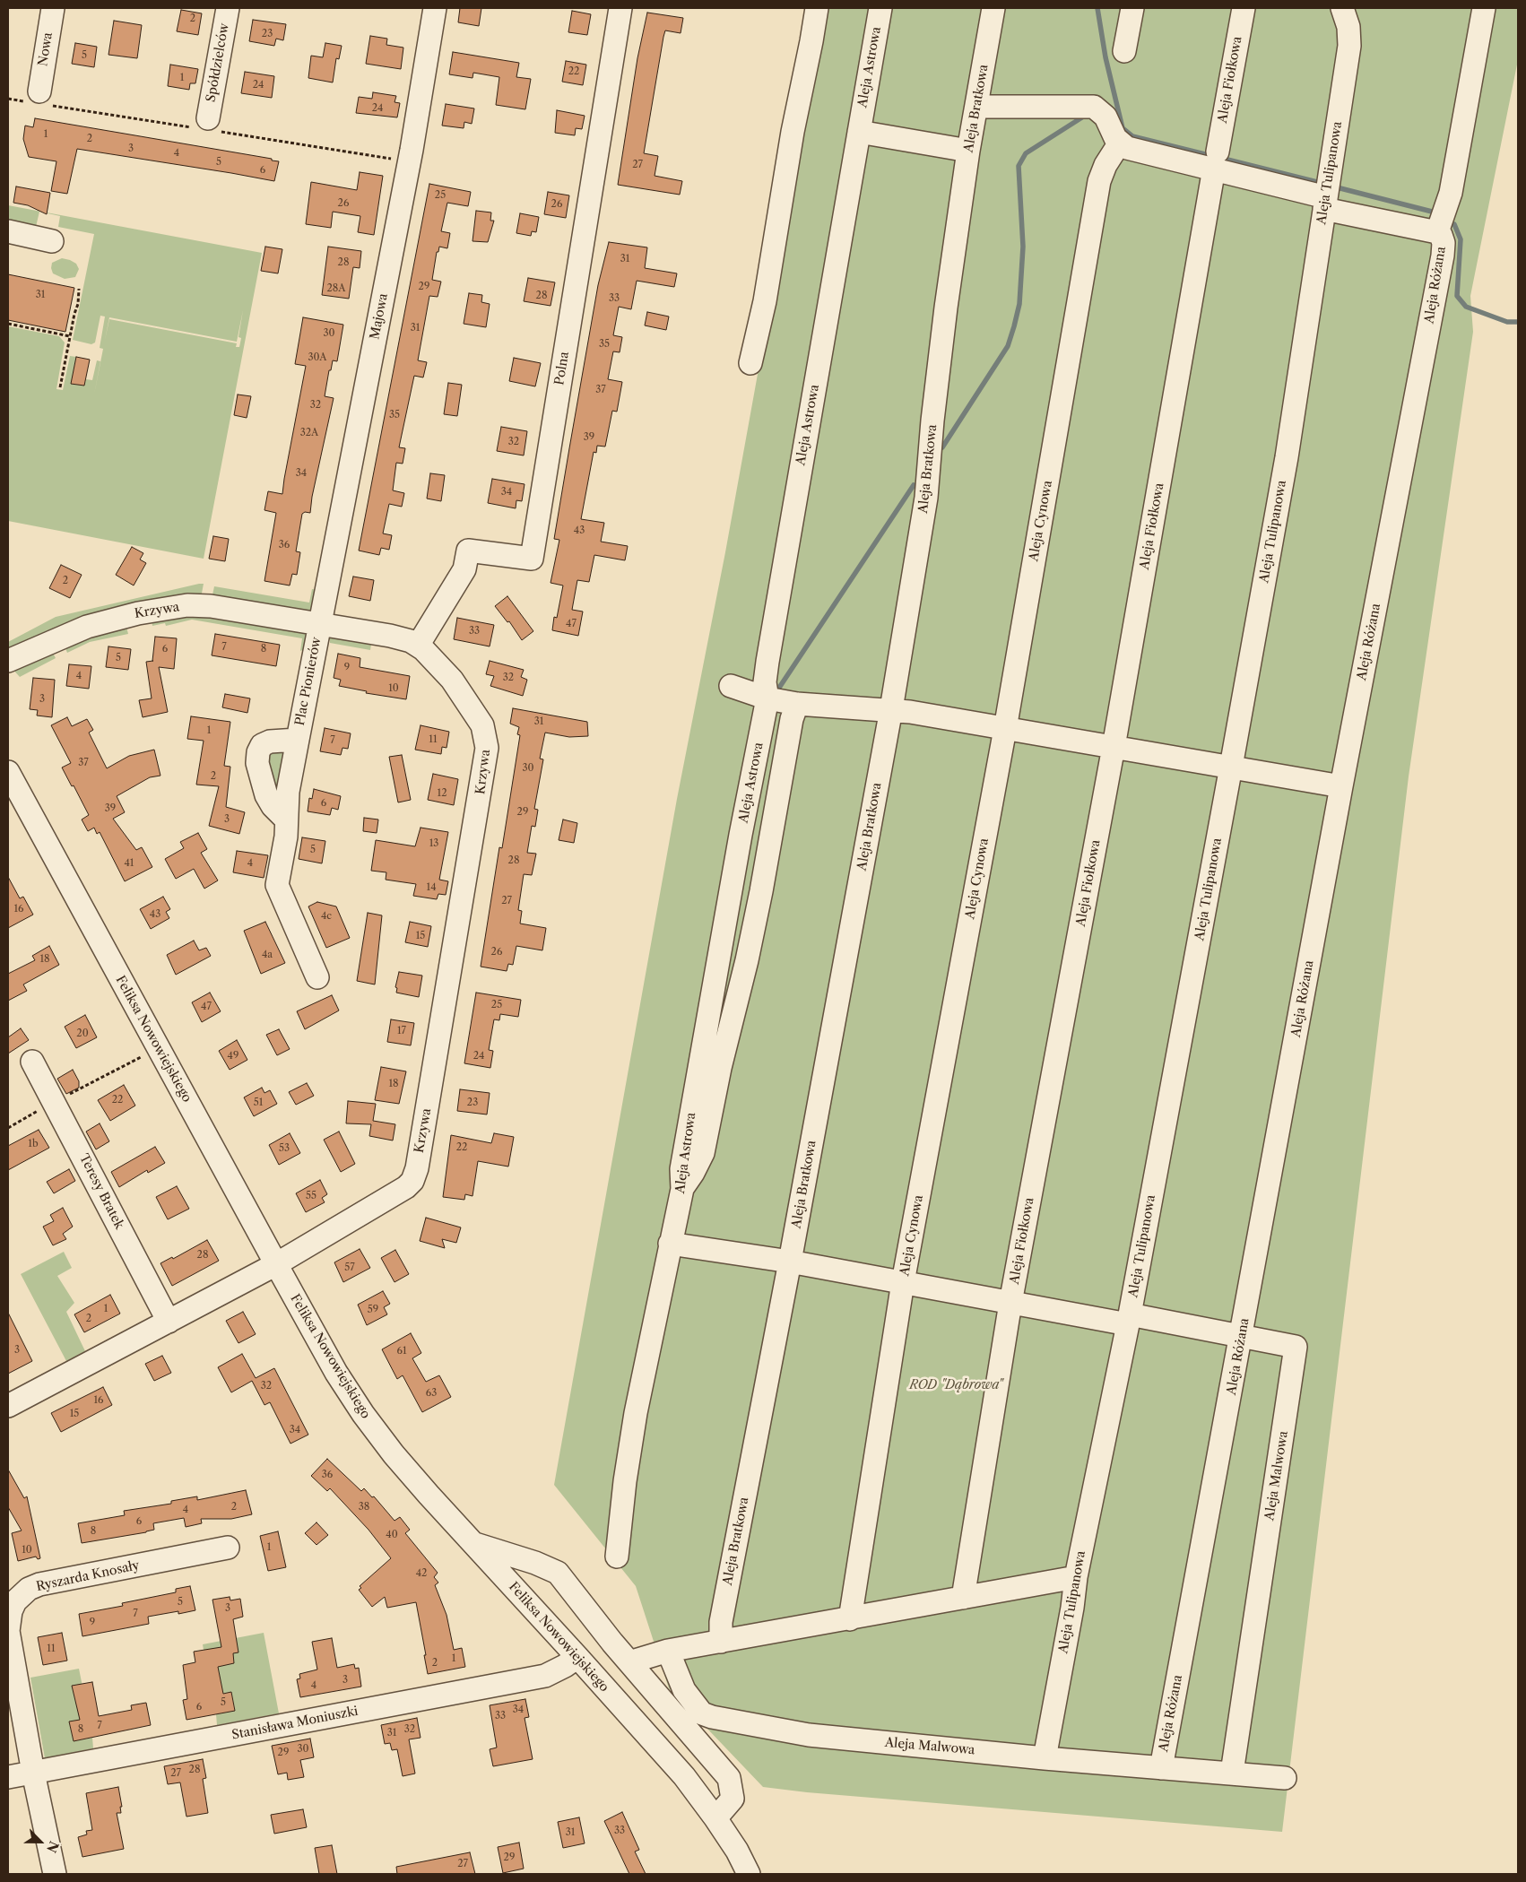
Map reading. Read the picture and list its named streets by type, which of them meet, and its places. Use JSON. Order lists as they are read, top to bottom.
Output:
{
  "streets": {
    "street": [
      "Nowa",
      "Spółdzielców",
      "Aleja Astrowa",
      "Aleja Fiołkowa",
      "Aleja Bratkowa",
      "Aleja Tulipanowa",
      "Aleja Różana",
      "Majowa",
      "Polna",
      "Aleja Cynowa",
      "Krzywa",
      "Plac Pionierów",
      "Feliksa Nowowiejskiego",
      "Teresy Bratek",
      "Aleja Malwowa",
      "Ryszarda Knosały",
      "Stanisława Moniuszki"
    ]
  },
  "crossings": [
    ["Aleja Astrowa", "Aleja Malwowa"],
    ["Aleja Fiołkowa", "Aleja Różana"],
    ["Aleja Fiołkowa", "Aleja Malwowa"],
    ["Aleja Bratkowa", "Aleja Malwowa"],
    ["Aleja Tulipanowa", "Aleja Różana"],
    ["Aleja Tulipanowa", "Aleja Malwowa"],
    ["Aleja Różana", "Aleja Cynowa"],
    ["Aleja Różana", "Aleja Malwowa"],
    ["Majowa", "Krzywa"],
    ["Majowa", "Plac Pionierów"],
    ["Polna", "Krzywa"],
    ["Aleja Cynowa", "Aleja Malwowa"],
    ["Krzywa", "Plac Pionierów"],
    ["Krzywa", "Feliksa Nowowiejskiego"],
    ["Feliksa Nowowiejskiego", "Stanisława Moniuszki"],
    ["Ryszarda Knosały", "Stanisława Moniuszki"]
  ],
  "parks": ["ROD \"Dąbrowa\""],
  "house_numbers": [
    "2",
    "23",
    "5",
    "22",
    "1",
    "24",
    "24",
    "1",
    "2",
    "3",
    "4",
    "5",
    "27",
    "6",
    "25",
    "26",
    "26",
    "31",
    "28",
    "29",
    "28A",
    "31",
    "28",
    "33",
    "31",
    "30",
    "35",
    "30A",
    "37",
    "32",
    "35",
    "32A",
    "39",
    "32",
    "34",
    "34",
    "43",
    "36",
    "2",
    "47",
    "33",
    "7",
    "6",
    "8",
    "5",
    "9",
    "4",
    "32",
    "10",
    "3",
    "31",
    "1",
    "11",
    "7",
    "37",
    "30",
    "2",
    "12",
    "6",
    "39",
    "29",
    "3",
    "13",
    "5",
    "28",
    "41",
    "4",
    "14",
    "27",
    "16",
    "43",
    "4c",
    "15",
    "26",
    "4a",
    "18",
    "25",
    "47",
    "17",
    "20",
    "49",
    "24",
    "18",
    "22",
    "51",
    "23",
    "1b",
    "22",
    "53",
    "55",
    "28",
    "57",
    "1",
    "59",
    "2",
    "3",
    "61",
    "32",
    "63",
    "16",
    "15",
    "34",
    "36",
    "2",
    "38",
    "4",
    "6",
    "8",
    "40",
    "1",
    "10",
    "42",
    "5",
    "3",
    "7",
    "9",
    "11",
    "1",
    "2",
    "3",
    "4",
    "5",
    "6",
    "34",
    "33",
    "7",
    "8",
    "32",
    "31",
    "30",
    "29",
    "28",
    "27",
    "33",
    "31",
    "29",
    "27"
  ],
  "north": "bottom right"
}
